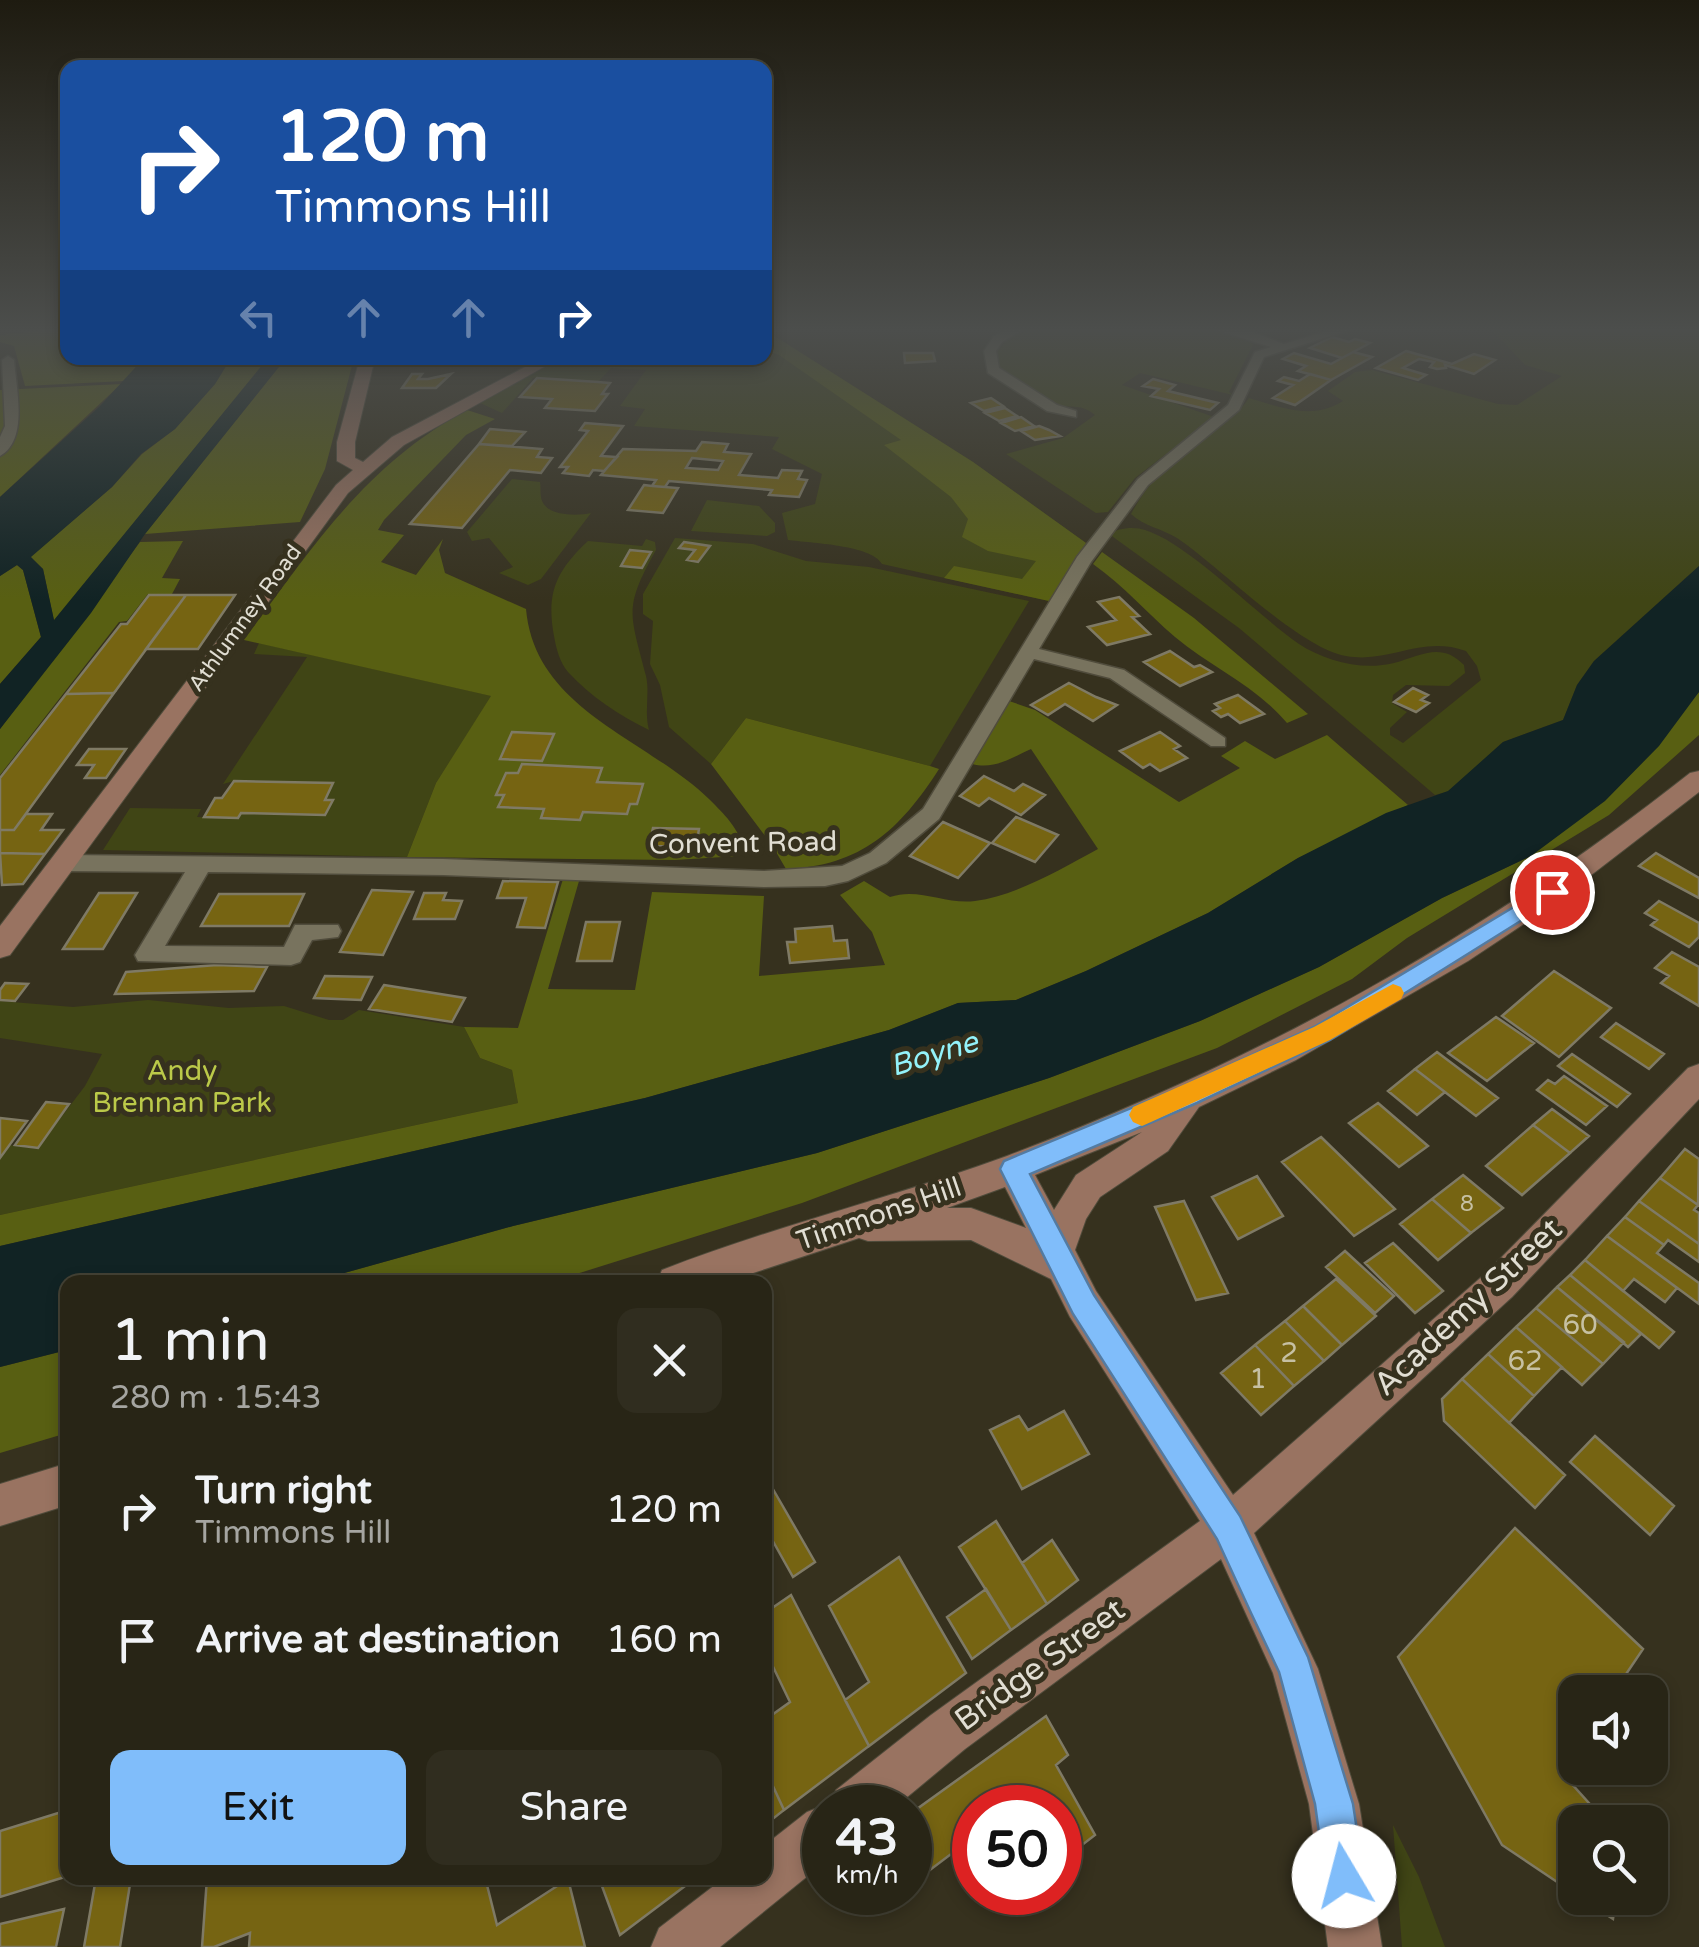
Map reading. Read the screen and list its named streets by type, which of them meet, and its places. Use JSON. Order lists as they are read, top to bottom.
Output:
{
  "streets": {
    "main road": [
      "Athlumney Road",
      "Timmons Hill",
      "Academy Street",
      "Bridge Street"
    ],
    "street": ["Convent Road"]
  },
  "crossings": [
    ["Athlumney Road", "Convent Road"],
    ["Academy Street", "Bridge Street"]
  ],
  "water": ["Boyne"],
  "parks": ["Andy Brennan Park"],
  "house_numbers": [
    "8",
    "60",
    "2",
    "62",
    "1"
  ],
  "page": {
    "turn": ["120 m", "Timmons Hill"],
    "heading": ["1 min", "280 m · 15:43"],
    "list": [
      {
        "name": "Turn right",
        "note": "Timmons Hill",
        "value": "120 m"
      },
      {
        "name": "Arrive at destination",
        "value": "160 m"
      }
    ],
    "buttons": ["Exit", "Share"],
    "speed": "43 km/h",
    "limit": "50"
  }
}
